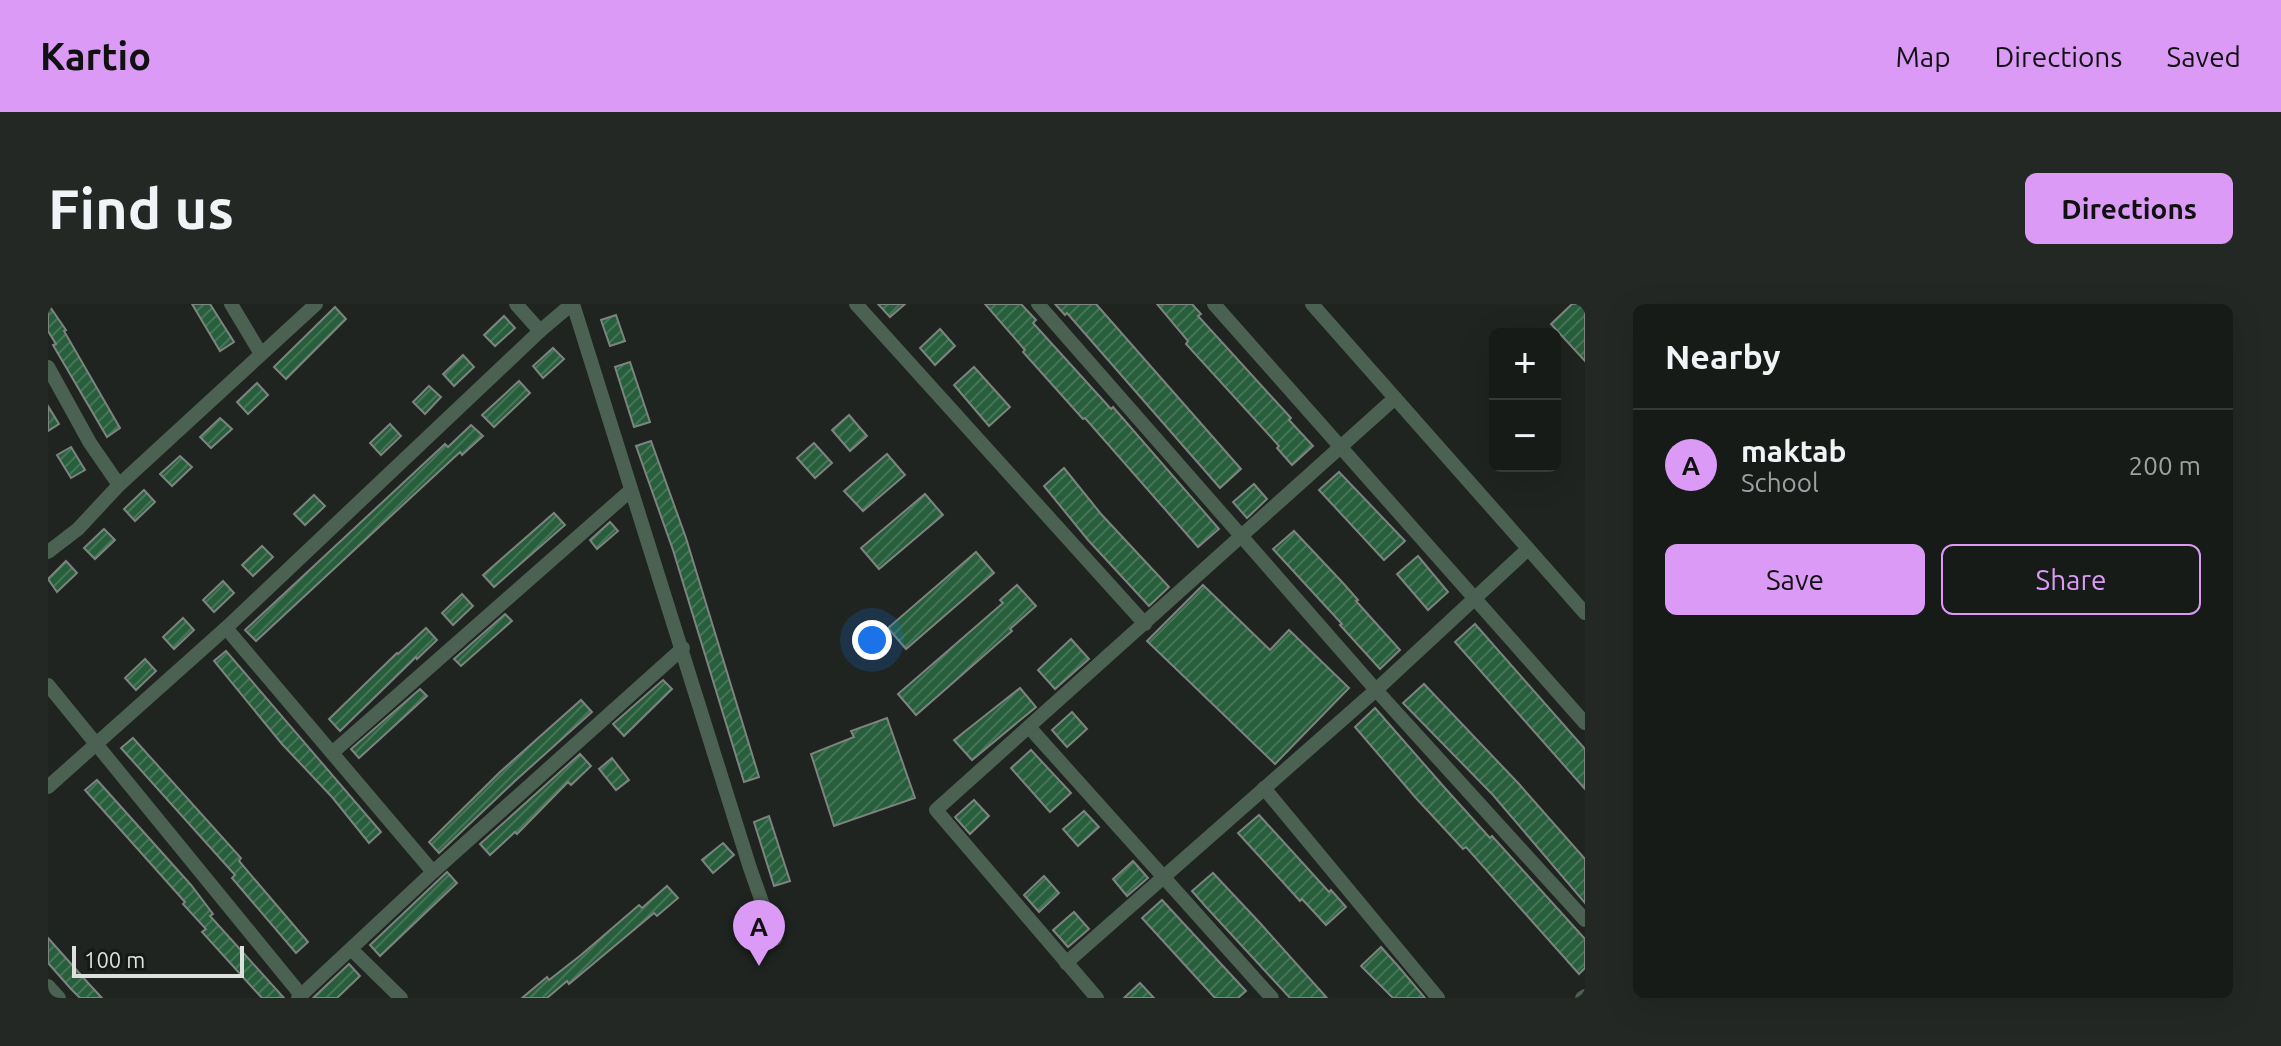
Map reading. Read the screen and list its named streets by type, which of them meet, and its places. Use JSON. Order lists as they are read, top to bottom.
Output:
{
  "scale_bar": "100 m",
  "page": {
    "header": "Kartio",
    "nav": ["Map", "Directions", "Saved"],
    "buttons": [
      "Directions",
      ["Save", "Share"]
    ],
    "title": "Find us",
    "heading": "Nearby",
    "map_buttons": ["+", "−"],
    "list": [
      {
        "mark": "A",
        "name": "maktab",
        "note": "School",
        "value": "200 m"
      }
    ],
    "pins": "A",
    "scale": "100 m"
  }
}
